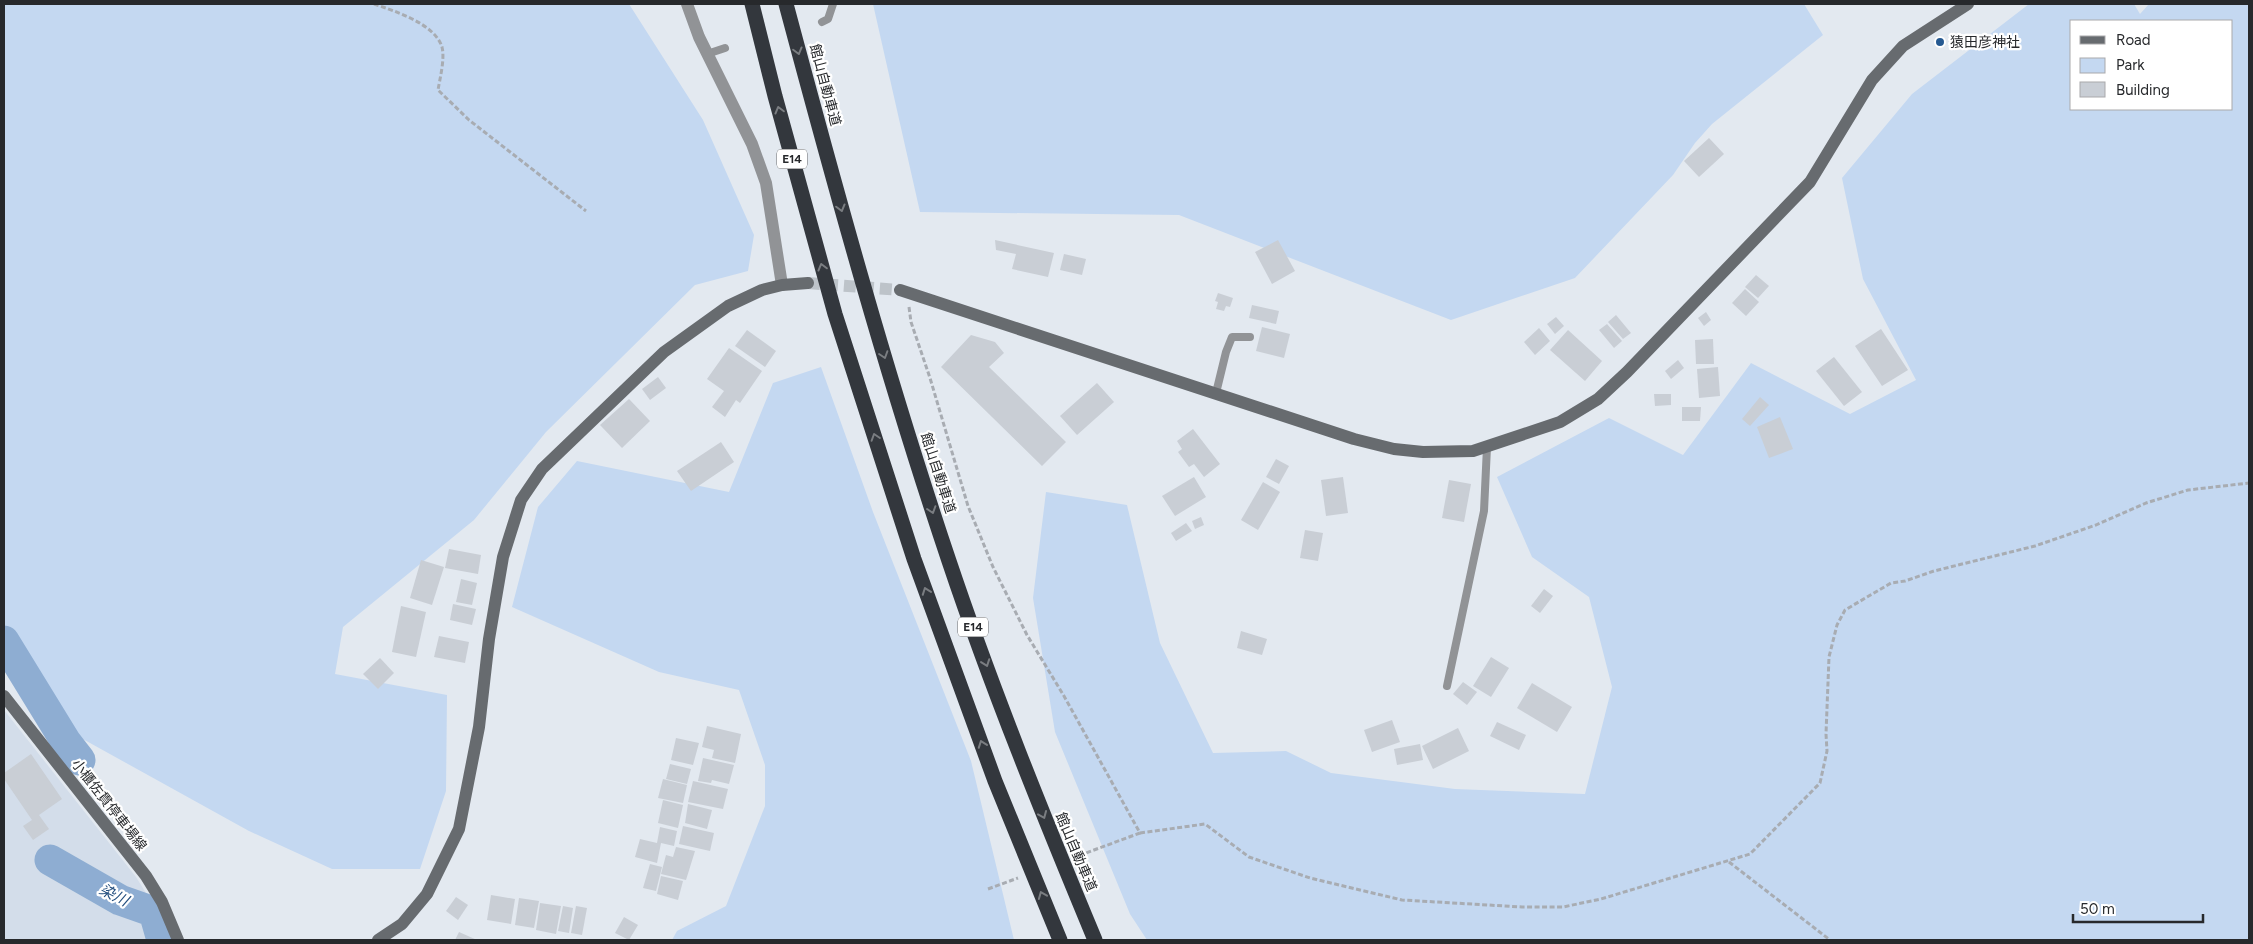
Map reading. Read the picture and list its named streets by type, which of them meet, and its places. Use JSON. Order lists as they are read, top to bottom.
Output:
{
  "streets": {
    "highway": ["館山自動車道", "E14"],
    "street": ["小櫃佐貫停車場線"]
  },
  "water": ["染川"],
  "places": ["猿田彦神社"],
  "legend": ["Road", "Park", "Building"],
  "scale_bar": "50 m"
}
